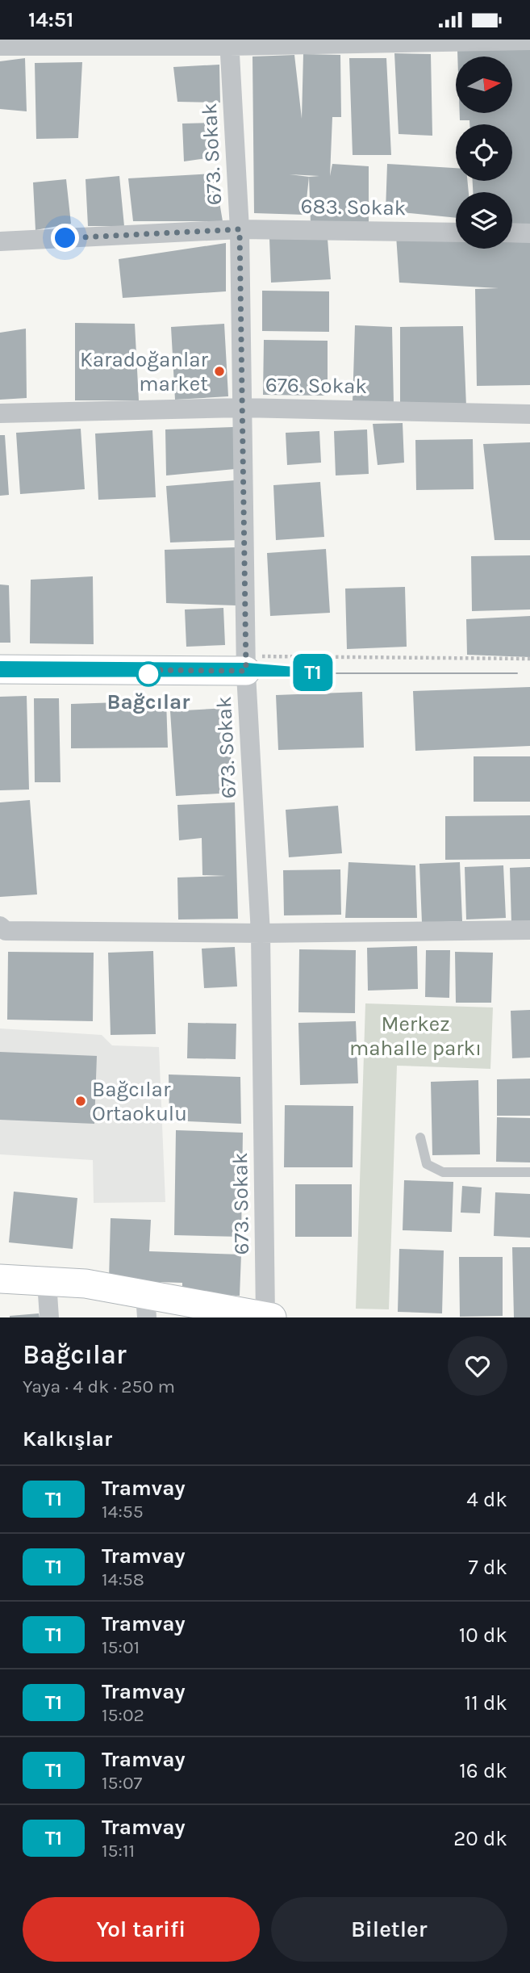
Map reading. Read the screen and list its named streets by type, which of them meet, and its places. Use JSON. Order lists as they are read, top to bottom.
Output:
{
  "streets": {
    "street": ["673. Sokak", "683. Sokak", "676. Sokak"]
  },
  "crossings": [
    ["673. Sokak", "683. Sokak"],
    ["673. Sokak", "676. Sokak"]
  ],
  "parks": ["Merkez mahalle parkı"],
  "places": ["Karadoğanlar market", "Bağcılar", "Bağcılar Ortaokulu"],
  "lines": ["tram line T1"],
  "north": "right",
  "page": {
    "status": "14:51",
    "on_map": "T1",
    "heading": [
      ["Bağcılar", "Yaya · 4 dk · 250 m"],
      "Kalkışlar"
    ],
    "list": [
      {
        "mark": "T1",
        "name": "Tramvay",
        "note": "14:55",
        "value": "4 dk"
      },
      {
        "mark": "T1",
        "name": "Tramvay",
        "note": "14:58",
        "value": "7 dk"
      },
      {
        "mark": "T1",
        "name": "Tramvay",
        "note": "15:01",
        "value": "10 dk"
      },
      {
        "mark": "T1",
        "name": "Tramvay",
        "note": "15:02",
        "value": "11 dk"
      },
      {
        "mark": "T1",
        "name": "Tramvay",
        "note": "15:07",
        "value": "16 dk"
      },
      {
        "mark": "T1",
        "name": "Tramvay",
        "note": "15:11",
        "value": "20 dk"
      }
    ],
    "buttons": ["Yol tarifi", "Biletler"]
  }
}
